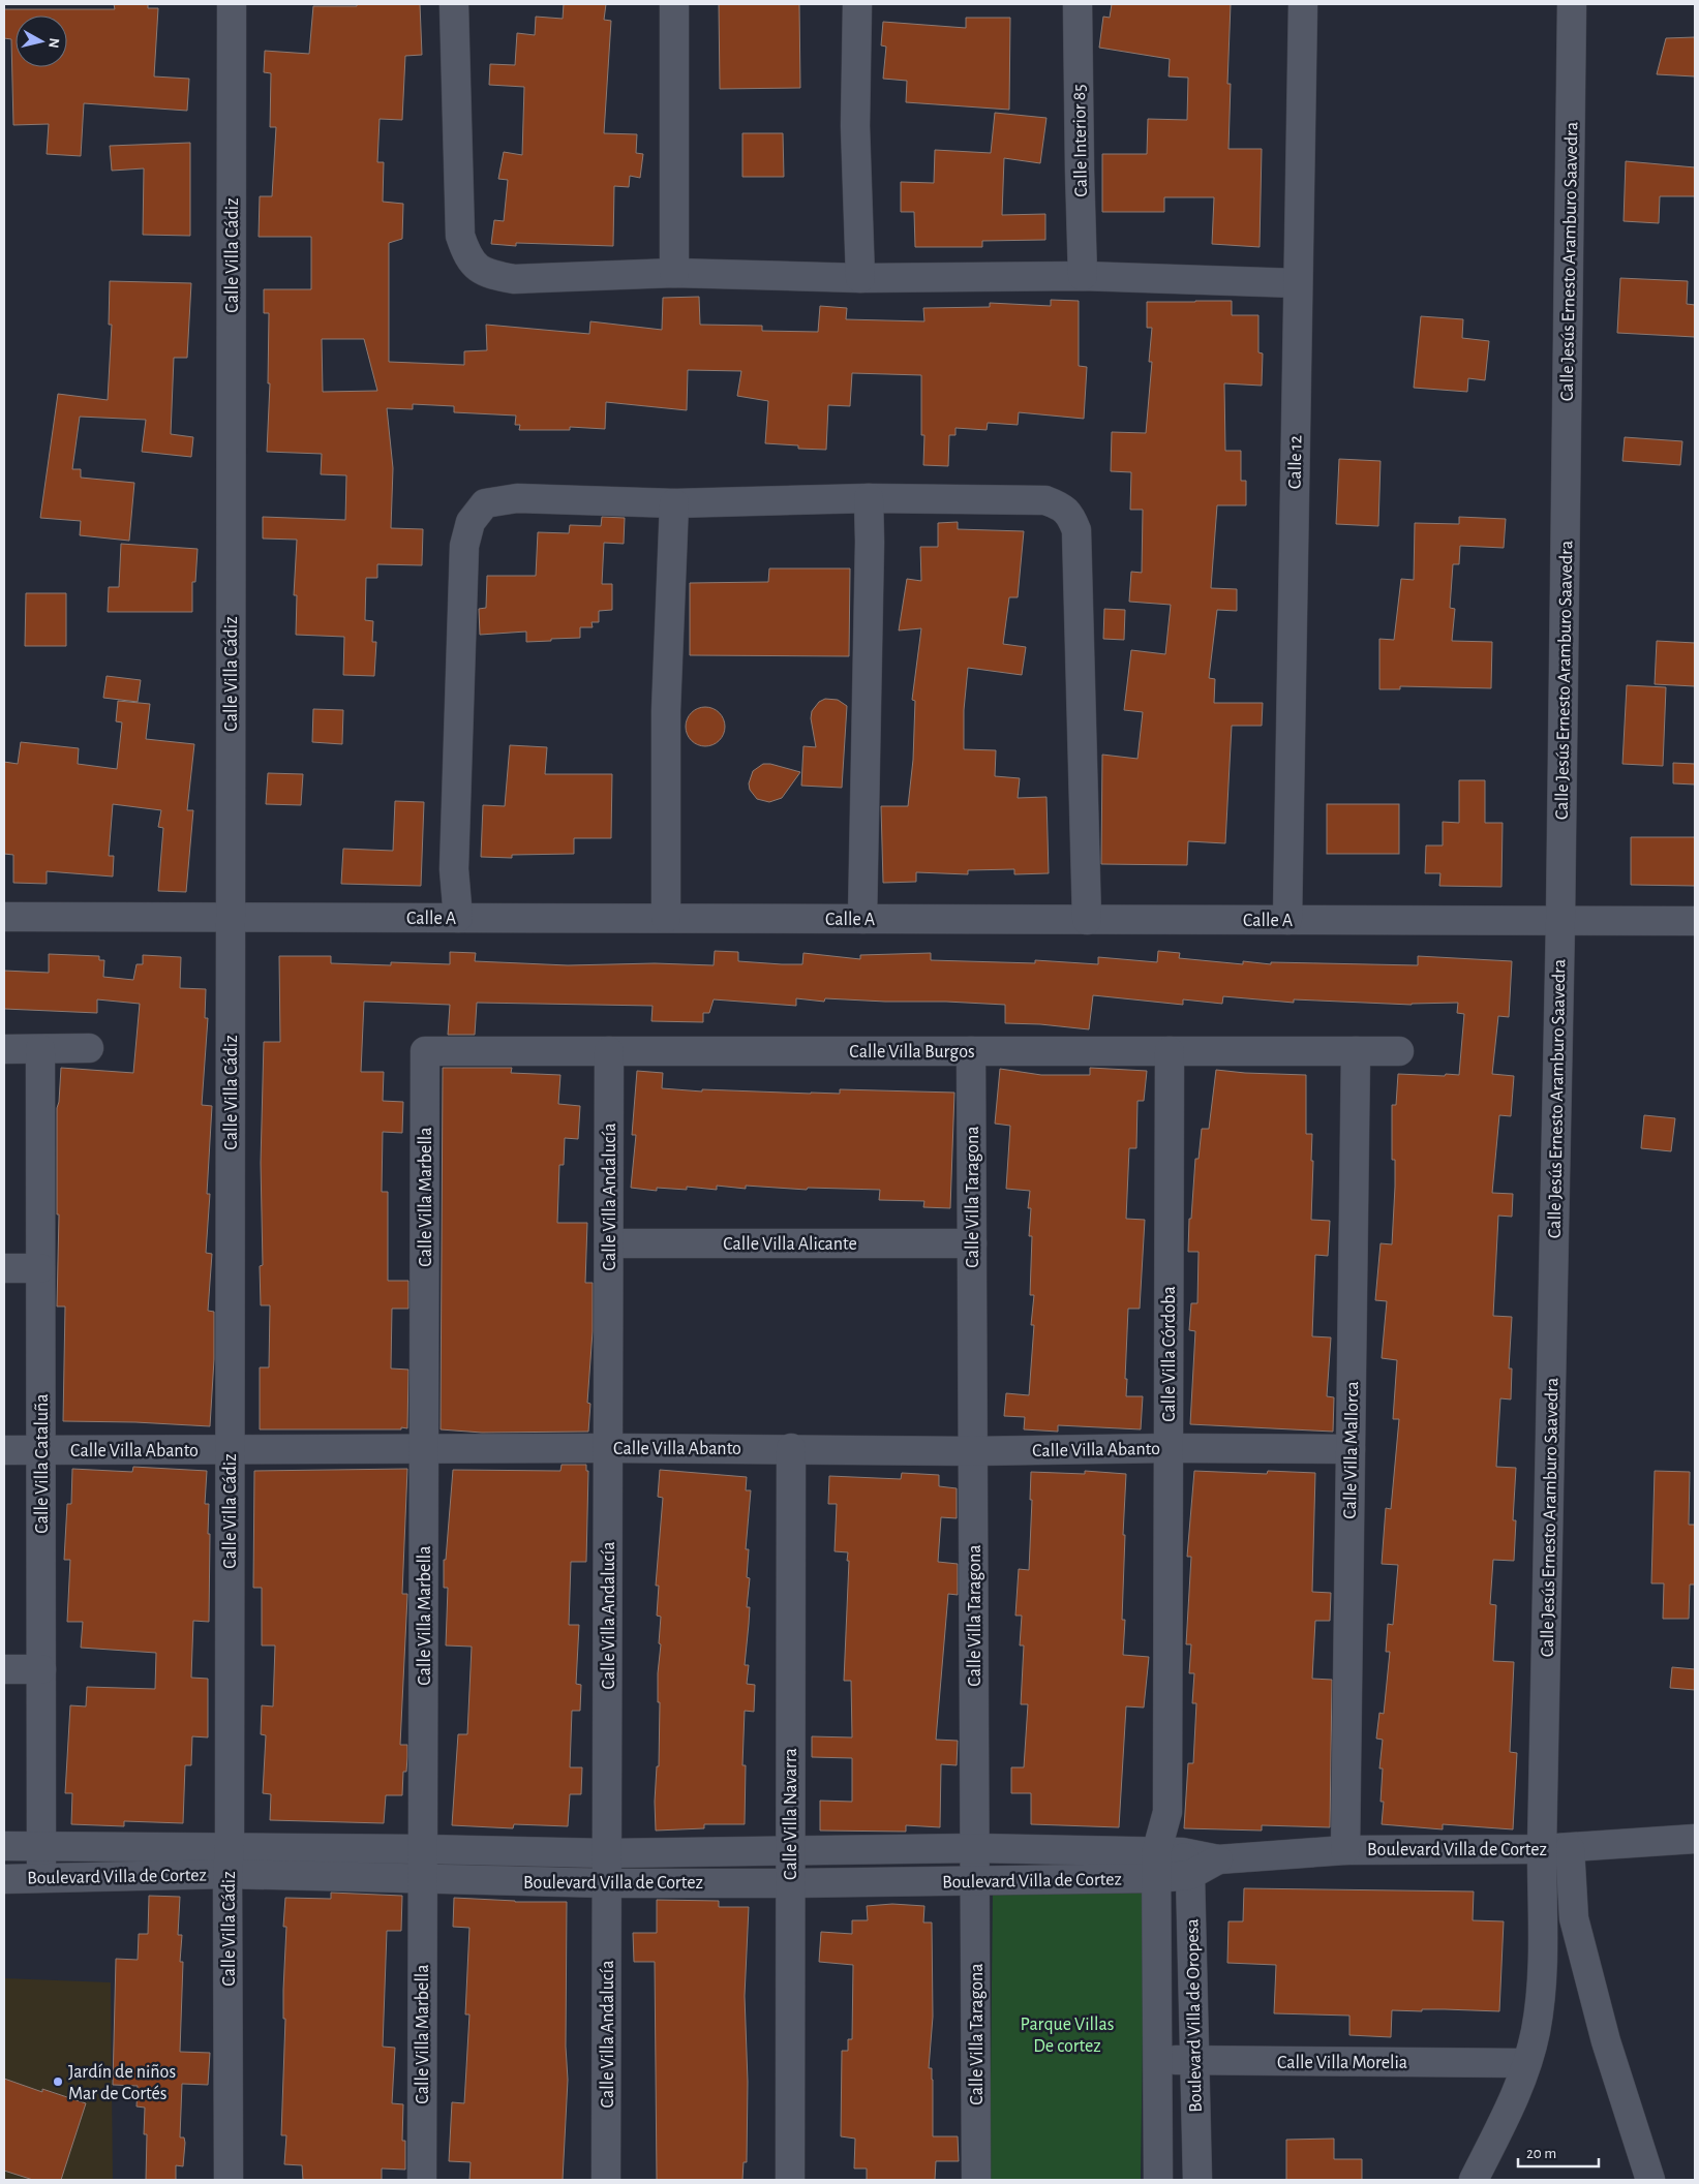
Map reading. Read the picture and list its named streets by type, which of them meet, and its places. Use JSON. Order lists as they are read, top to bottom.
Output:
{
  "streets": {
    "street": [
      "Calle Interior 85",
      "Calle Villa Cádiz",
      "Calle Jesús Ernesto Aramburo Saavedra",
      "Calle 12",
      "Calle A",
      "Calle Villa Burgos",
      "Calle Villa Marbella",
      "Calle Villa Andalucía",
      "Calle Villa Taragona",
      "Calle Villa Alicante",
      "Calle Villa Córdoba",
      "Calle Villa Abanto",
      "Calle Villa Mallorca",
      "Calle Villa Cataluña",
      "Calle Villa Navarra",
      "Boulevard Villa de Cortez",
      "Boulevard Villa de Oropesa",
      "Calle Villa Morelia"
    ]
  },
  "crossings": [
    ["Calle Villa Cádiz", "Calle A"],
    ["Calle Villa Cádiz", "Calle Villa Abanto"],
    ["Calle Villa Cádiz", "Boulevard Villa de Cortez"],
    ["Calle Jesús Ernesto Aramburo Saavedra", "Calle A"],
    ["Calle Jesús Ernesto Aramburo Saavedra", "Boulevard Villa de Cortez"],
    ["Calle Jesús Ernesto Aramburo Saavedra", "Calle Villa Morelia"],
    ["Calle 12", "Calle A"],
    ["Calle Villa Burgos", "Calle Villa Marbella"],
    ["Calle Villa Burgos", "Calle Villa Andalucía"],
    ["Calle Villa Burgos", "Calle Villa Taragona"],
    ["Calle Villa Burgos", "Calle Villa Córdoba"],
    ["Calle Villa Burgos", "Calle Villa Mallorca"],
    ["Calle Villa Marbella", "Calle Villa Abanto"],
    ["Calle Villa Marbella", "Boulevard Villa de Cortez"],
    ["Calle Villa Andalucía", "Calle Villa Alicante"],
    ["Calle Villa Andalucía", "Calle Villa Abanto"],
    ["Calle Villa Andalucía", "Boulevard Villa de Cortez"],
    ["Calle Villa Taragona", "Calle Villa Alicante"],
    ["Calle Villa Taragona", "Calle Villa Abanto"],
    ["Calle Villa Taragona", "Boulevard Villa de Cortez"],
    ["Calle Villa Córdoba", "Calle Villa Abanto"],
    ["Calle Villa Córdoba", "Boulevard Villa de Cortez"],
    ["Calle Villa Córdoba", "Boulevard Villa de Oropesa"],
    ["Calle Villa Abanto", "Calle Villa Mallorca"],
    ["Calle Villa Abanto", "Calle Villa Cataluña"],
    ["Calle Villa Abanto", "Calle Villa Navarra"],
    ["Calle Villa Mallorca", "Boulevard Villa de Cortez"],
    ["Calle Villa Cataluña", "Boulevard Villa de Cortez"],
    ["Calle Villa Navarra", "Boulevard Villa de Cortez"],
    ["Boulevard Villa de Cortez", "Boulevard Villa de Oropesa"],
    ["Boulevard Villa de Oropesa", "Calle Villa Morelia"]
  ],
  "parks": ["Parque Villas De cortez"],
  "places": ["Jardín de niños Mar de Cortés"],
  "scale_bar": "20 m",
  "north": "right"
}
